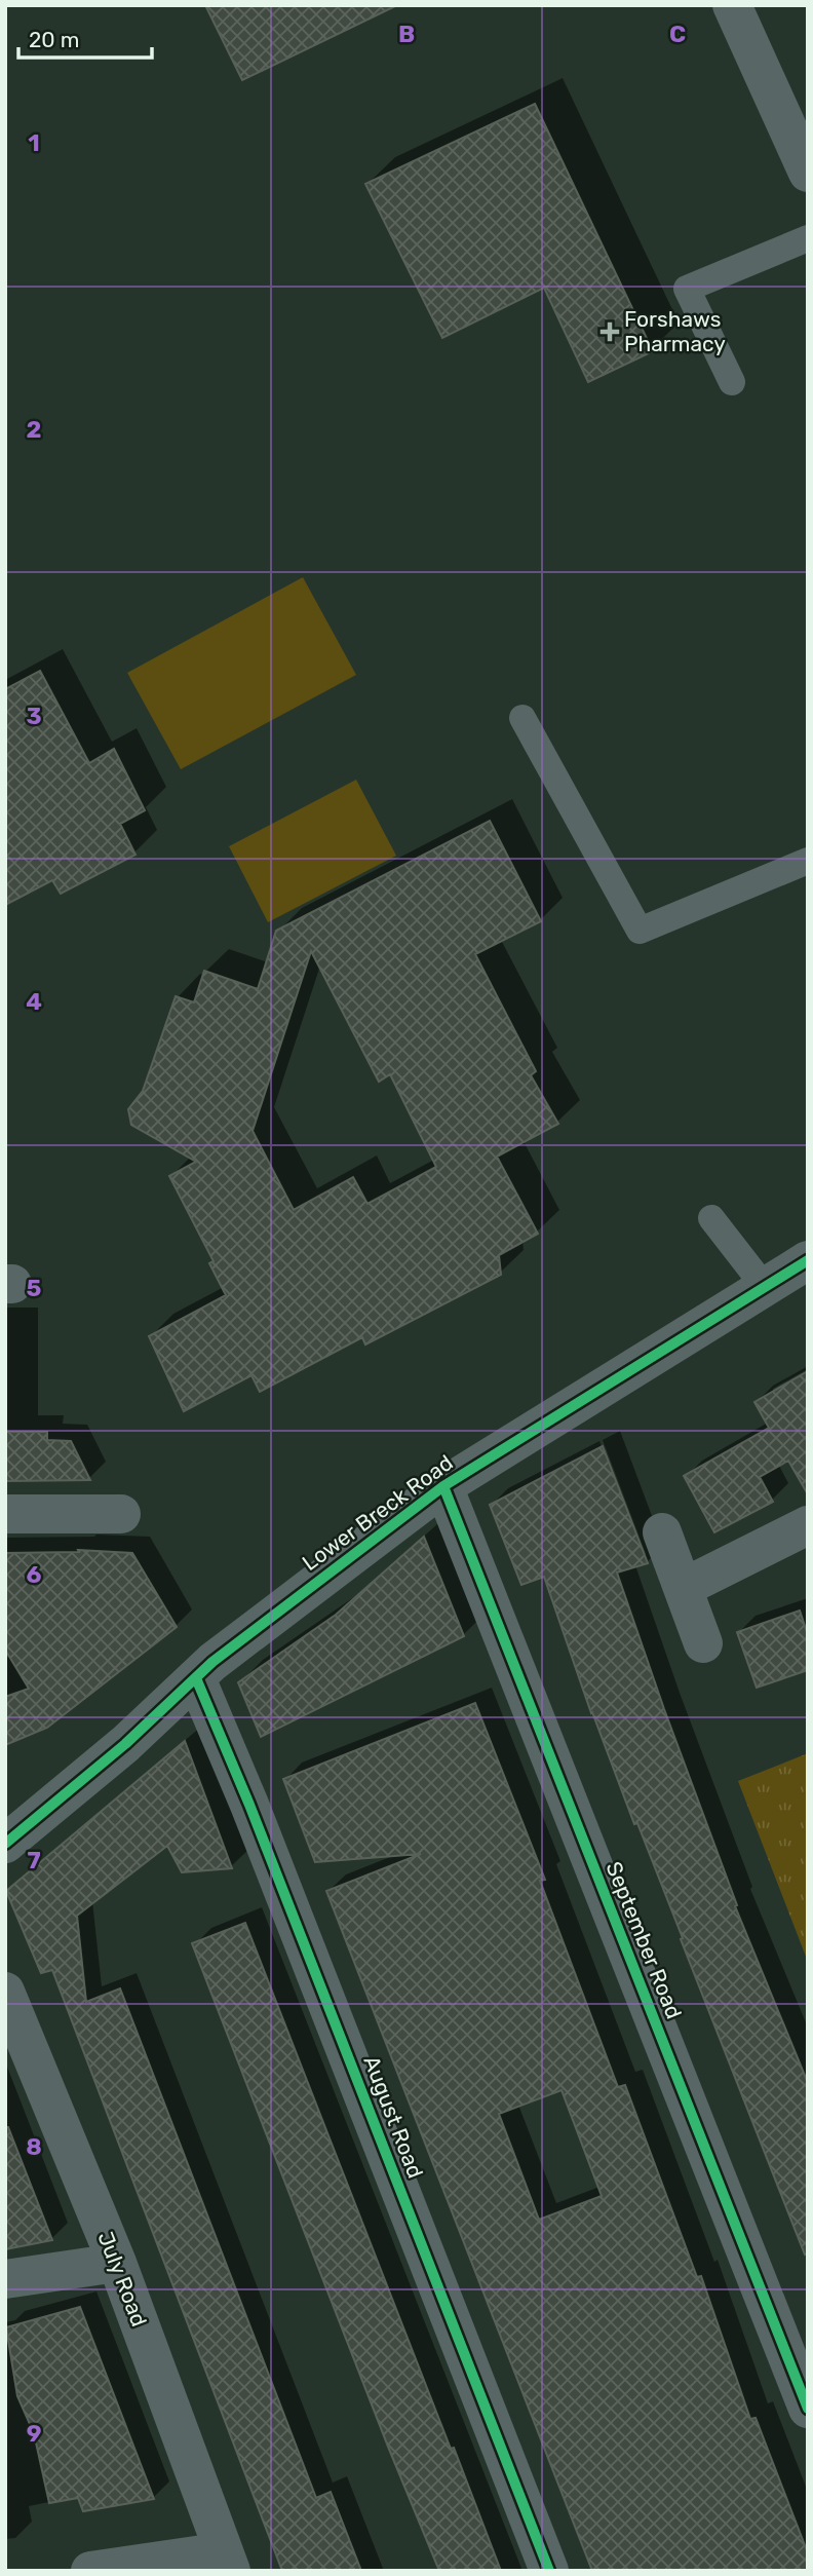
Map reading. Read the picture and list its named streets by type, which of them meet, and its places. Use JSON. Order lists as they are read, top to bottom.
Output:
{
  "streets": {
    "street": [
      "Lower Breck Road",
      "September Road",
      "August Road",
      "July Road"
    ]
  },
  "crossings": [
    ["Lower Breck Road", "September Road"],
    ["Lower Breck Road", "August Road"]
  ],
  "places": {
    "health": ["Forshaws Pharmacy"]
  },
  "scale_bar": "20 m",
  "grid": {
    "columns": ["B", "C"],
    "rows": [
      "1",
      "2",
      "3",
      "4",
      "5",
      "6",
      "7",
      "8",
      "9"
    ]
  }
}
